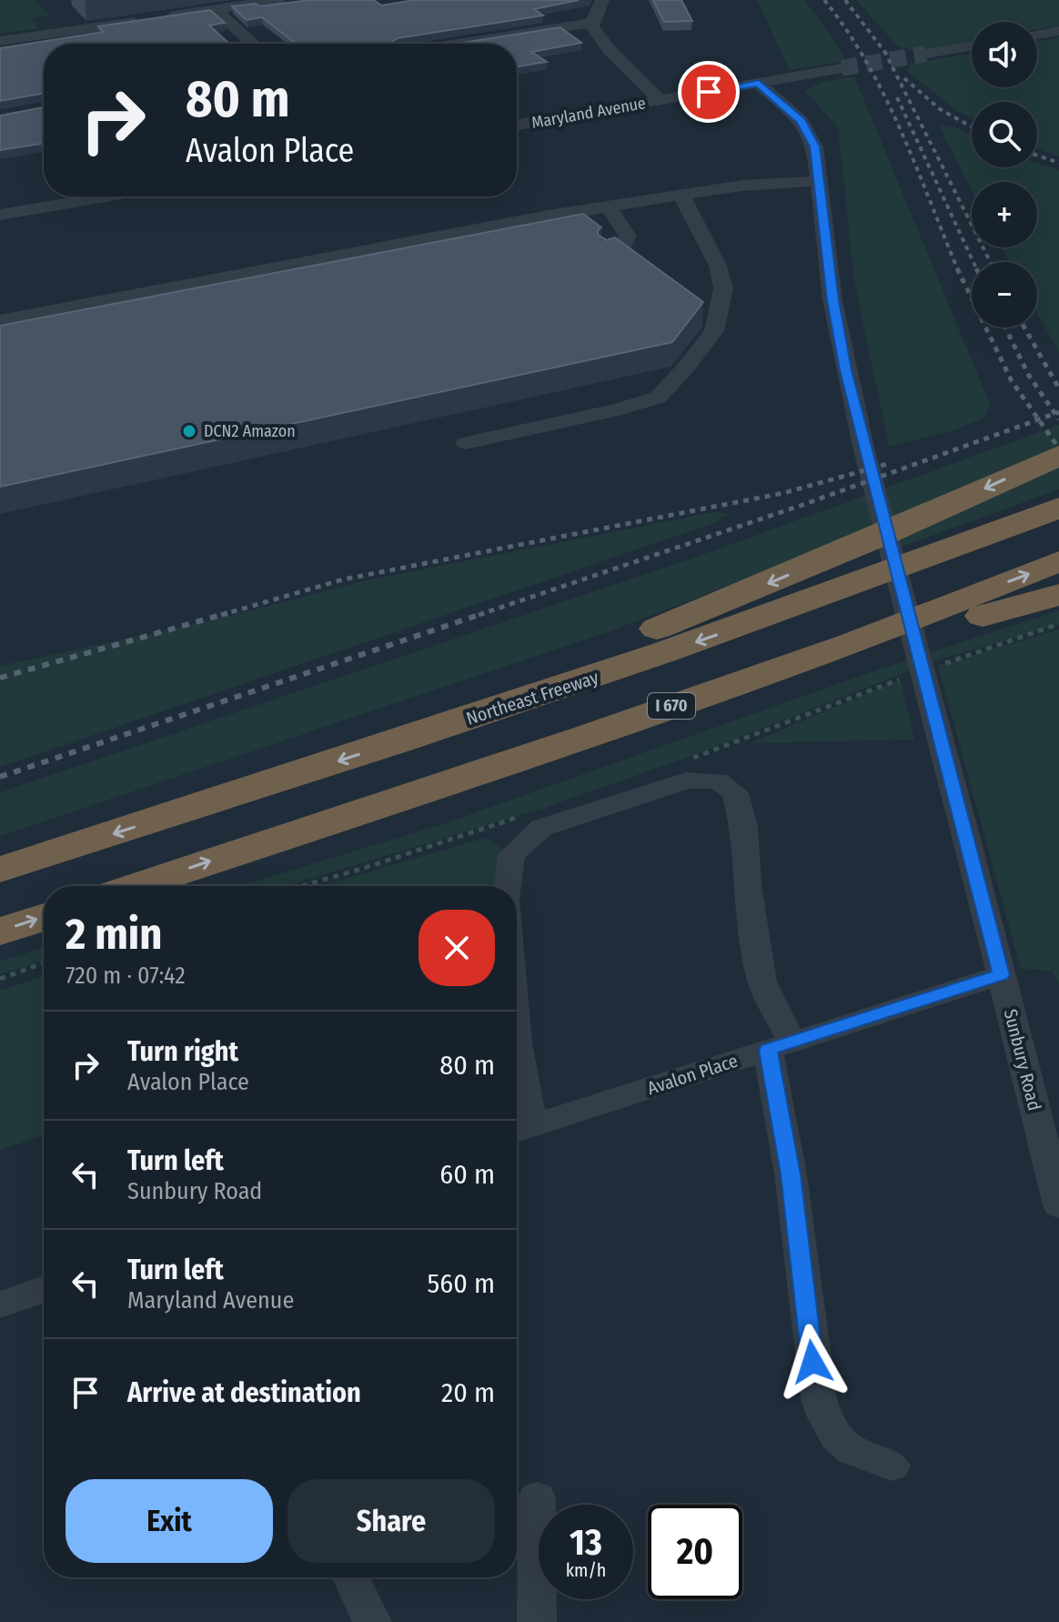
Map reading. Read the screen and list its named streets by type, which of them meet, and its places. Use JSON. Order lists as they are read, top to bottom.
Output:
{
  "streets": {
    "highway": ["Northeast Freeway", "I 670"],
    "street": ["Maryland Avenue", "Sunbury Road", "Avalon Place"]
  },
  "crossings": [
    ["Maryland Avenue", "Sunbury Road"],
    ["Sunbury Road", "Avalon Place"]
  ],
  "places": ["DCN2 Amazon"],
  "page": {
    "map_buttons": ["+", "−"],
    "turn": ["80 m", "Avalon Place"],
    "heading": ["2 min", "720 m · 07:42"],
    "list": [
      {
        "name": "Turn right",
        "note": "Avalon Place",
        "value": "80 m"
      },
      {
        "name": "Turn left",
        "note": "Sunbury Road",
        "value": "60 m"
      },
      {
        "name": "Turn left",
        "note": "Maryland Avenue",
        "value": "560 m"
      },
      {
        "name": "Arrive at destination",
        "value": "20 m"
      }
    ],
    "buttons": ["Exit", "Share"],
    "speed": "13 km/h",
    "limit": "20"
  }
}
